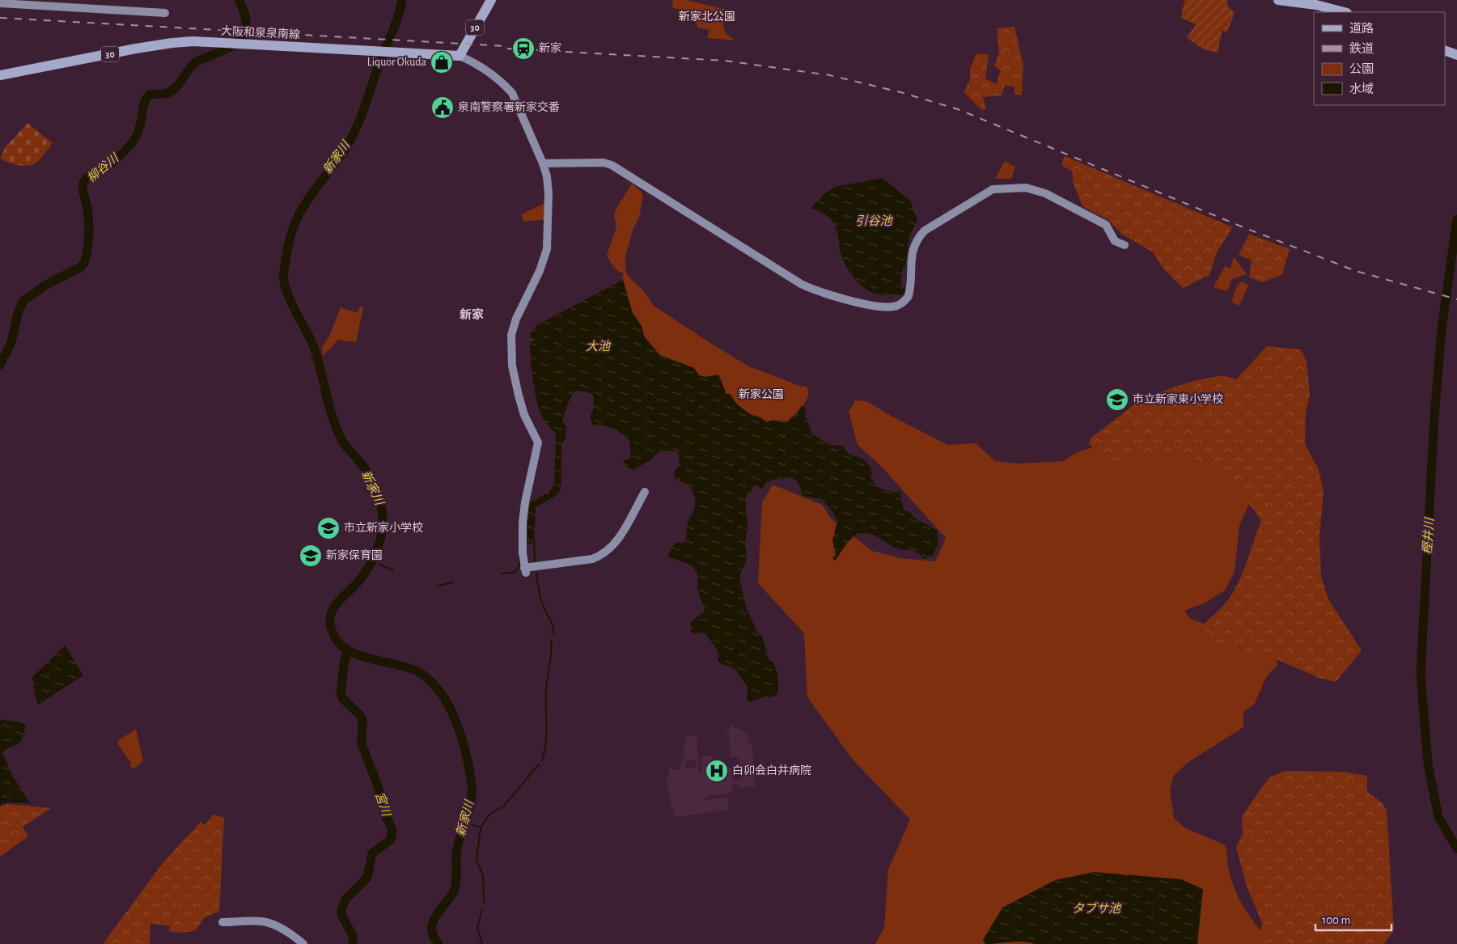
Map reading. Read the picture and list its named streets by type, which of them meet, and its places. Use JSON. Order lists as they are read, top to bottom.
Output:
{
  "streets": {
    "main road": ["30", "大阪和泉泉南線"]
  },
  "crossings": [
    ["30", "大阪和泉泉南線"]
  ],
  "districts": ["新家"],
  "water": [
    "新家川",
    "柳谷川",
    "引谷池",
    "大池",
    "樫井川",
    "宮川",
    "タブサ池"
  ],
  "parks": ["新家北公園", "新家公園"],
  "places": {
    "station": ["新家"],
    "shop": ["Liquor Okuda"],
    "public building": ["泉南警察署新家交番"],
    "school or university": ["市立新家東小学校", "市立新家小学校", "新家保育園"],
    "hospital": ["白卯会白井病院"]
  },
  "legend": [
    "道路",
    "鉄道",
    "公園",
    "水域"
  ],
  "scale_bar": "100 m"
}
